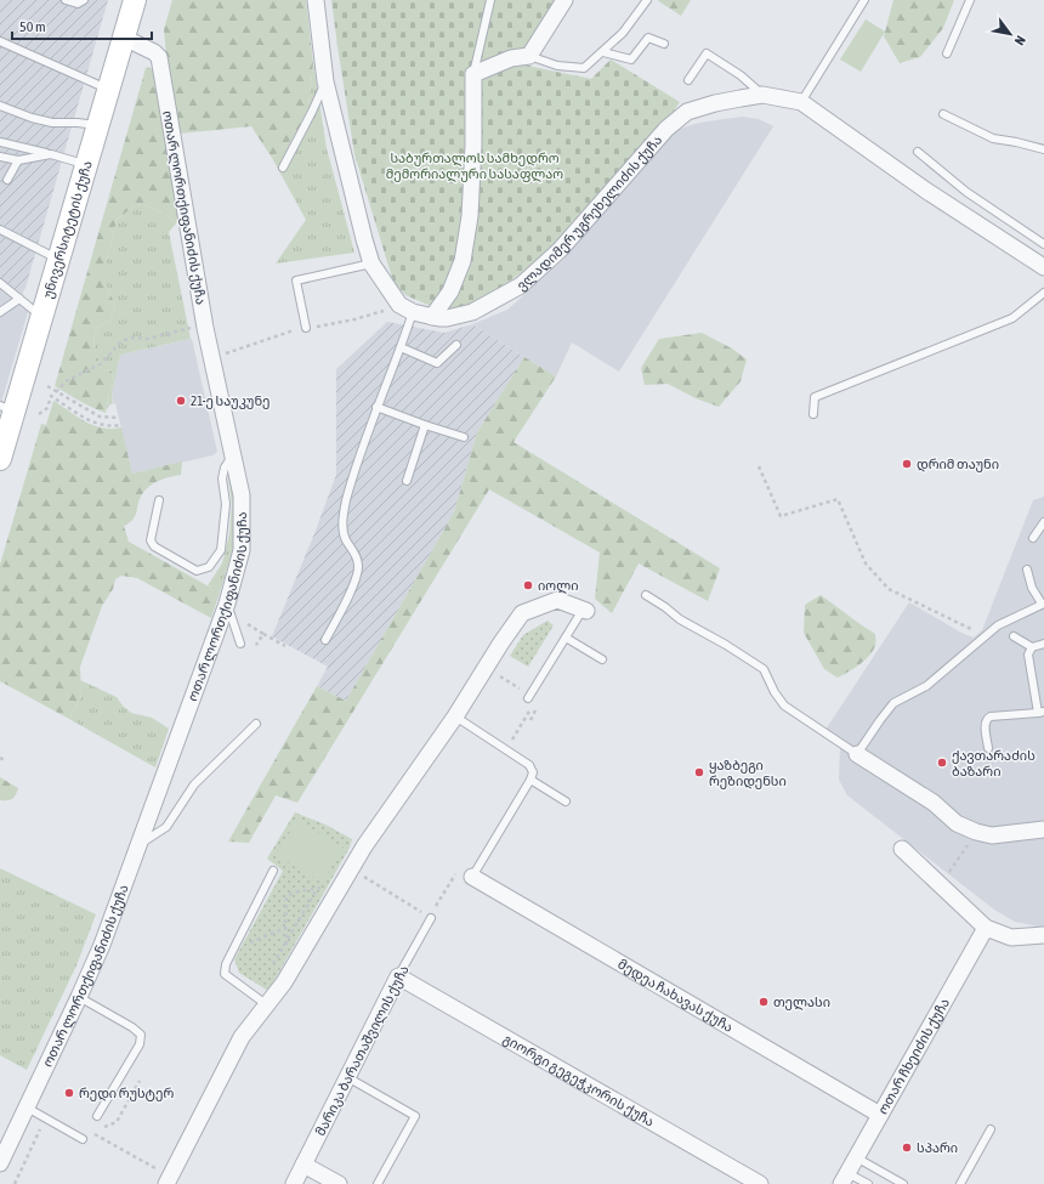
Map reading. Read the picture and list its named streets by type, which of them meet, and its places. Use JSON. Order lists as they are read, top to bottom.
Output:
{
  "streets": {
    "main road": ["უნივერსიტეტის ქუჩა"],
    "street": [
      "ოთარ ლორთქიფანიძის ქუჩა",
      "ვლადიმერ უგრეხელიძის ქუჩა",
      "მედეა ჩახავას ქუჩა",
      "მარიკა ბარათაშვილის ქუჩა",
      "ოთარ ჩხეიძის ქუჩა",
      "გიორგი გეგეჭკორის ქუჩა"
    ]
  },
  "crossings": [
    ["ოთარ ლორთქიფანიძის ქუჩა", "უნივერსიტეტის ქუჩა"],
    ["მედეა ჩახავას ქუჩა", "ოთარ ჩხეიძის ქუჩა"],
    ["მარიკა ბარათაშვილის ქუჩა", "გიორგი გეგეჭკორის ქუჩა"]
  ],
  "parks": ["საბურთალოს სამხედრო მემორიალური სასაფლაო"],
  "places": [
    "21-ე საუკუნე",
    "დრიმ თაუნი",
    "იოლი",
    "ქავთარაძის ბაზარი",
    "ყაზბეგი რეზიდენსი",
    "თელასი",
    "რედი რუსტერ",
    "სპარი"
  ],
  "scale_bar": "50 m",
  "north": "bottom right"
}
